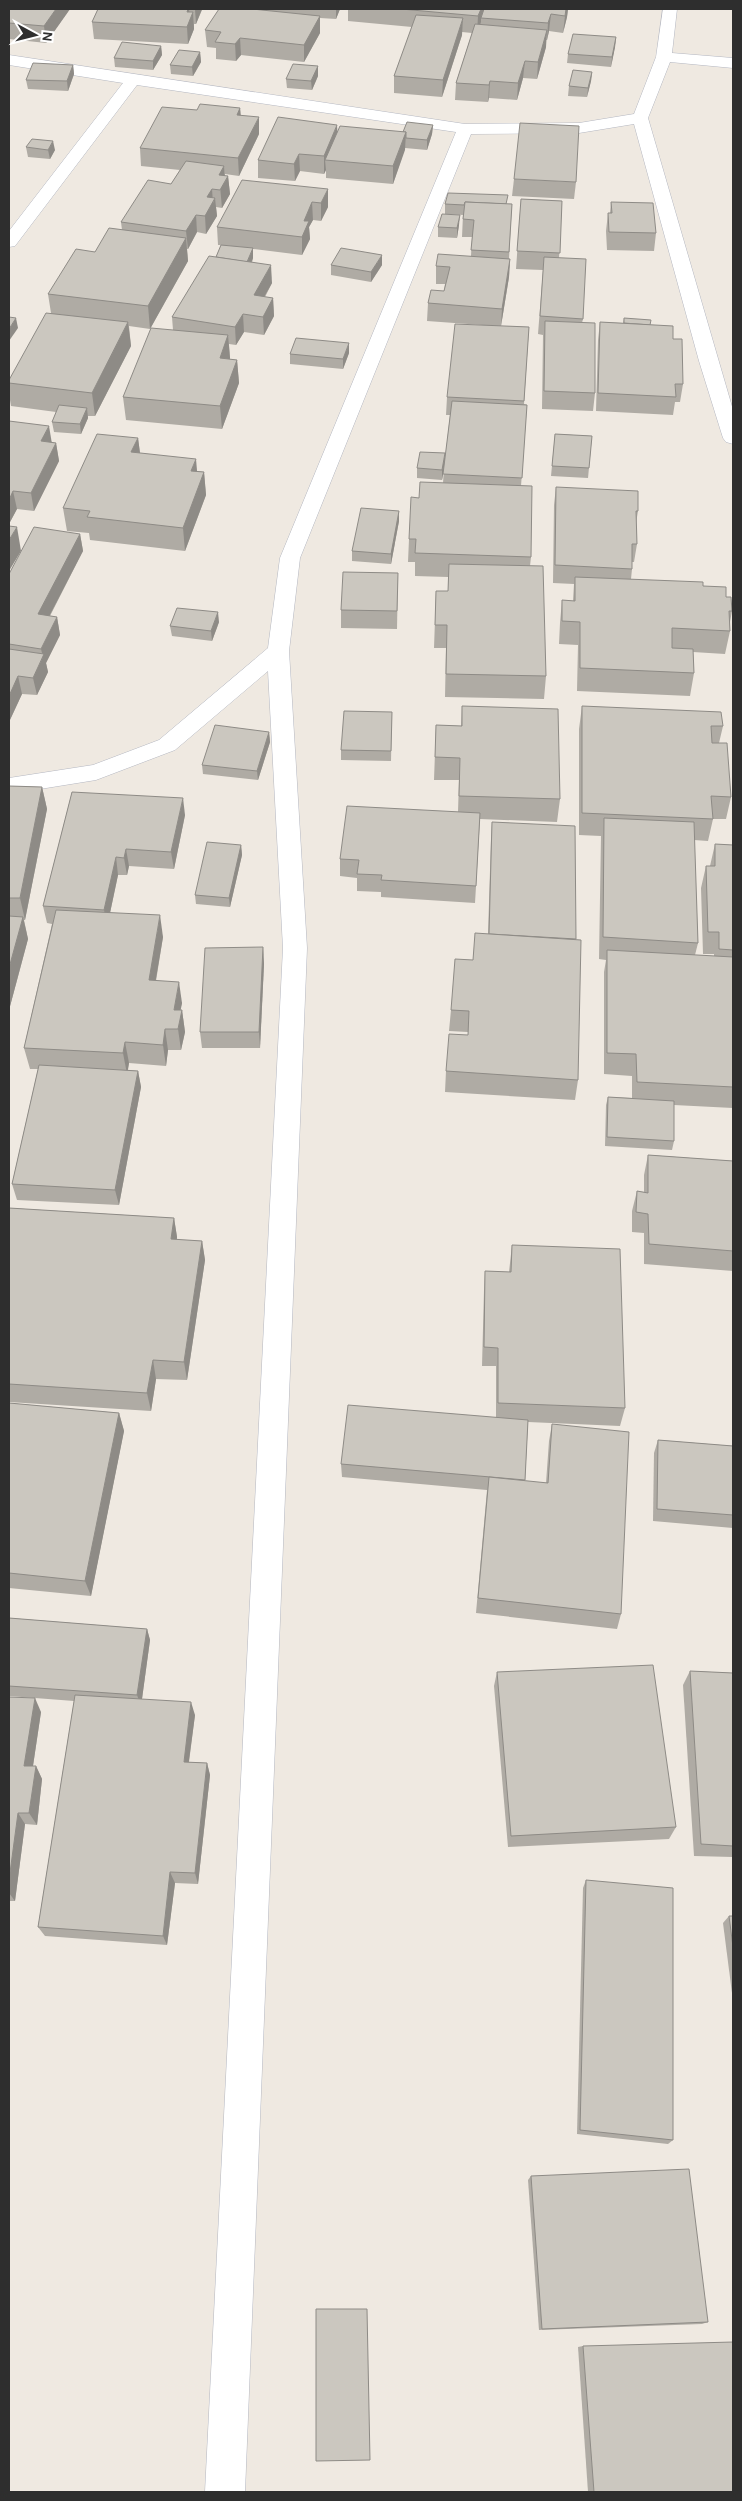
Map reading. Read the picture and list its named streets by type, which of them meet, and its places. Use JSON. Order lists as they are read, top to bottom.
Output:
{
  "north": "right"
}
